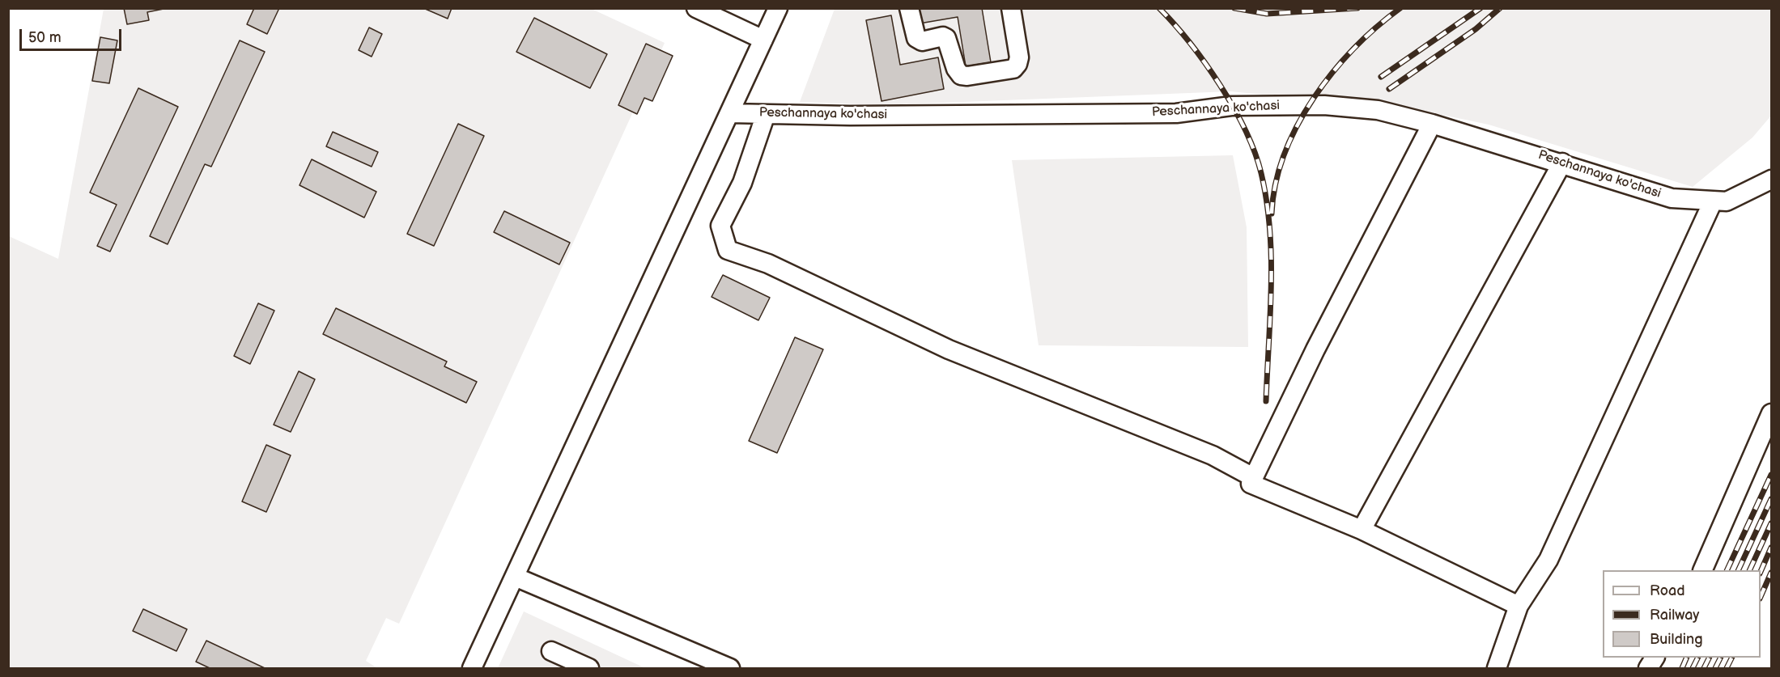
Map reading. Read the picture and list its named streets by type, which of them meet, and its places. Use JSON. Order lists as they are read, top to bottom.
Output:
{
  "streets": {
    "street": ["Peschannaya ko'chasi"]
  },
  "legend": ["Road", "Railway", "Building"],
  "scale_bar": "50 m"
}
